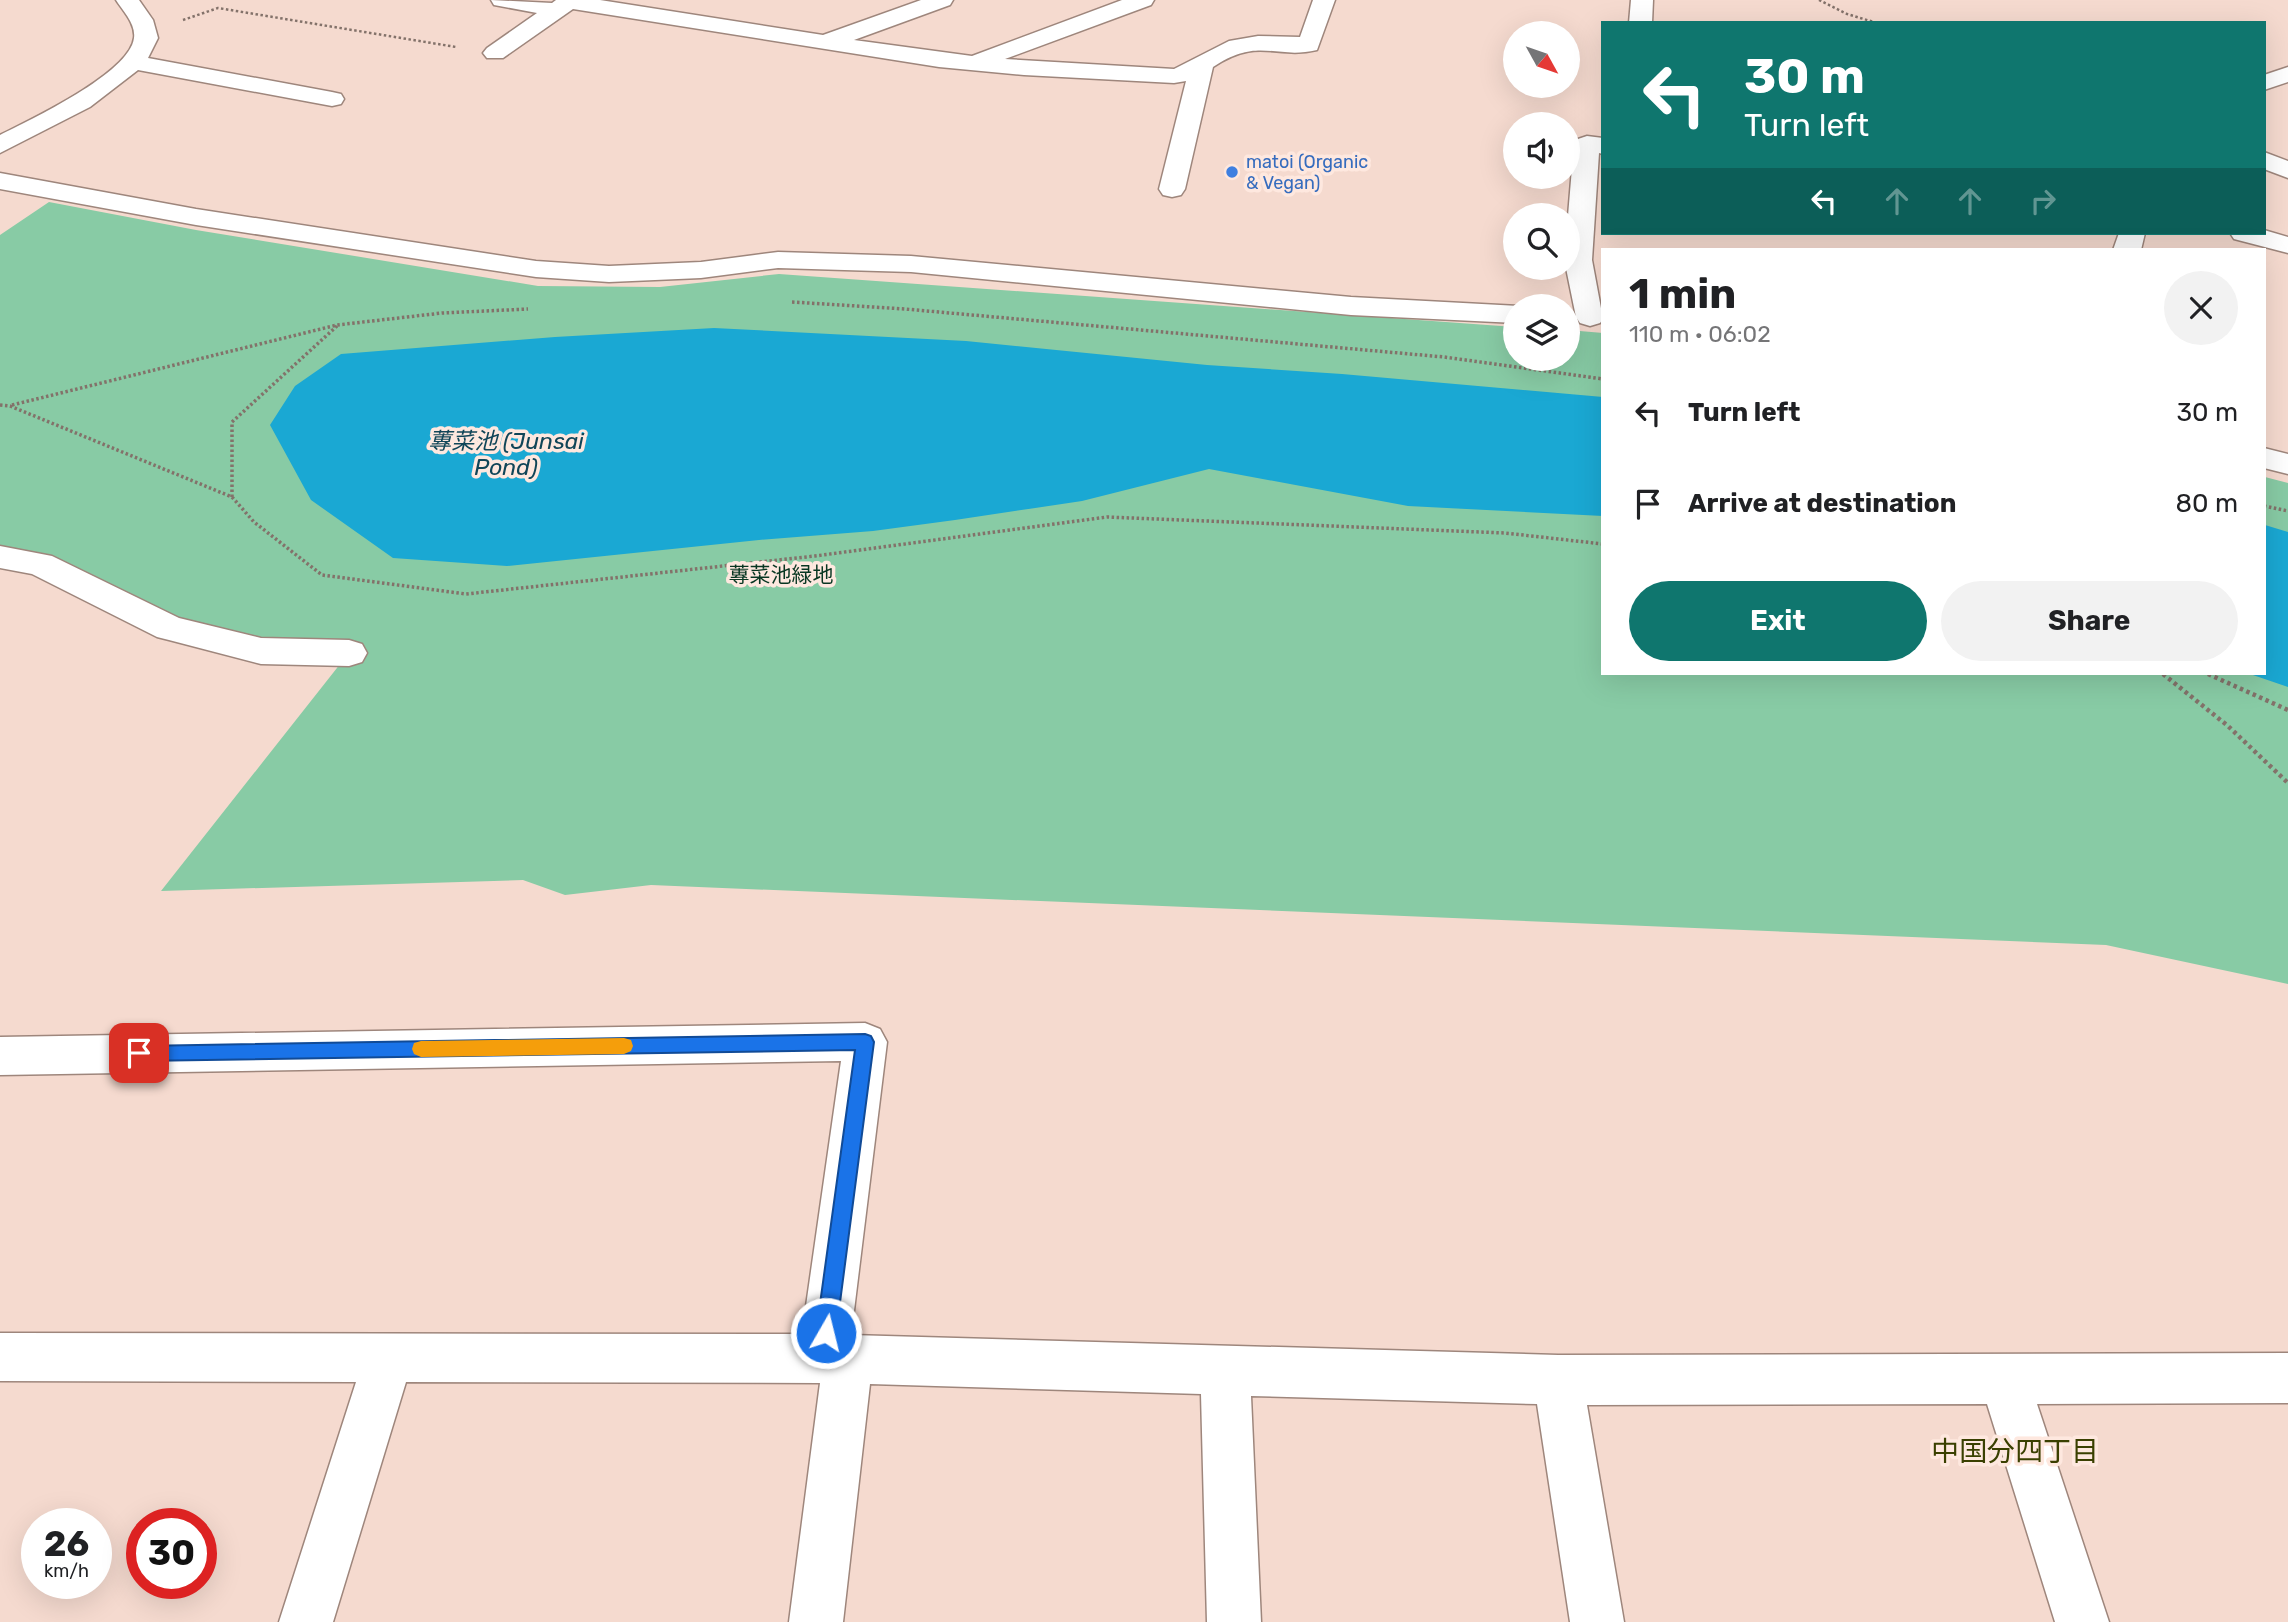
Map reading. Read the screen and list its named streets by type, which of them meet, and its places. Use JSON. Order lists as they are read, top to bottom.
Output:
{
  "districts": ["中国分四丁目"],
  "water": ["蓴菜池 (Junsai Pond)"],
  "parks": ["蓴菜池緑地"],
  "places": ["matoi (Organic & Vegan)"],
  "north": "bottom right",
  "page": {
    "turn": ["30 m", "Turn left"],
    "heading": ["1 min", "110 m · 06:02"],
    "list": [
      {
        "name": "Turn left",
        "value": "30 m"
      },
      {
        "name": "Arrive at destination",
        "value": "80 m"
      }
    ],
    "buttons": ["Exit", "Share"],
    "speed": "26 km/h",
    "limit": "30"
  }
}
